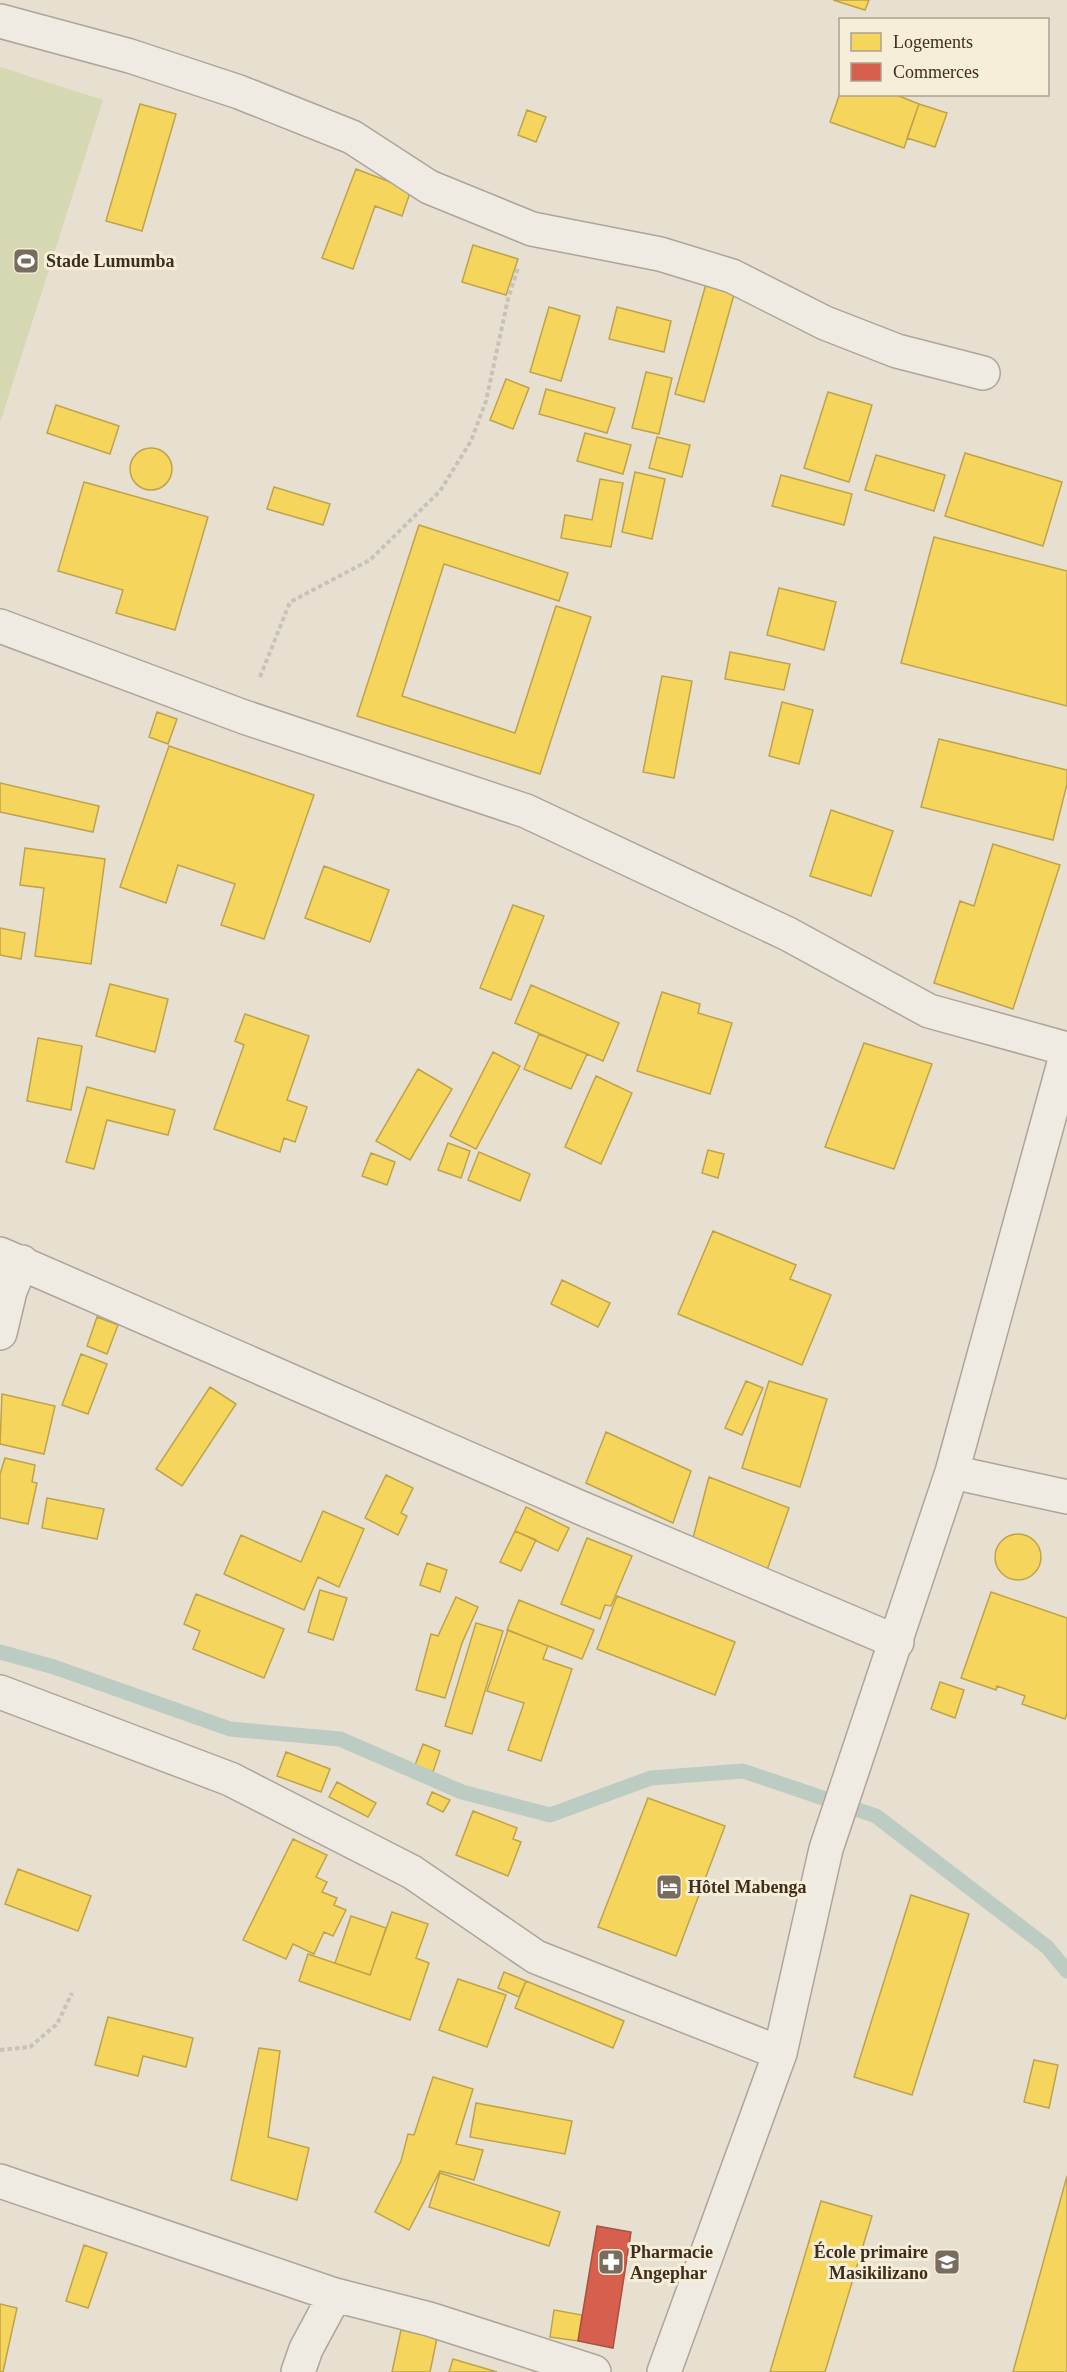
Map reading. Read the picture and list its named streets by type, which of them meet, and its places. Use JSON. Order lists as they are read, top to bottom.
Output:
{
  "places": {
    "sports": ["Stade Lumumba"],
    "hotel": ["Hôtel Mabenga"],
    "pharmacy": ["Pharmacie Angephar"],
    "school or university": ["École primaire Masikilizano"]
  },
  "legend": ["Logements", "Commerces"]
}
